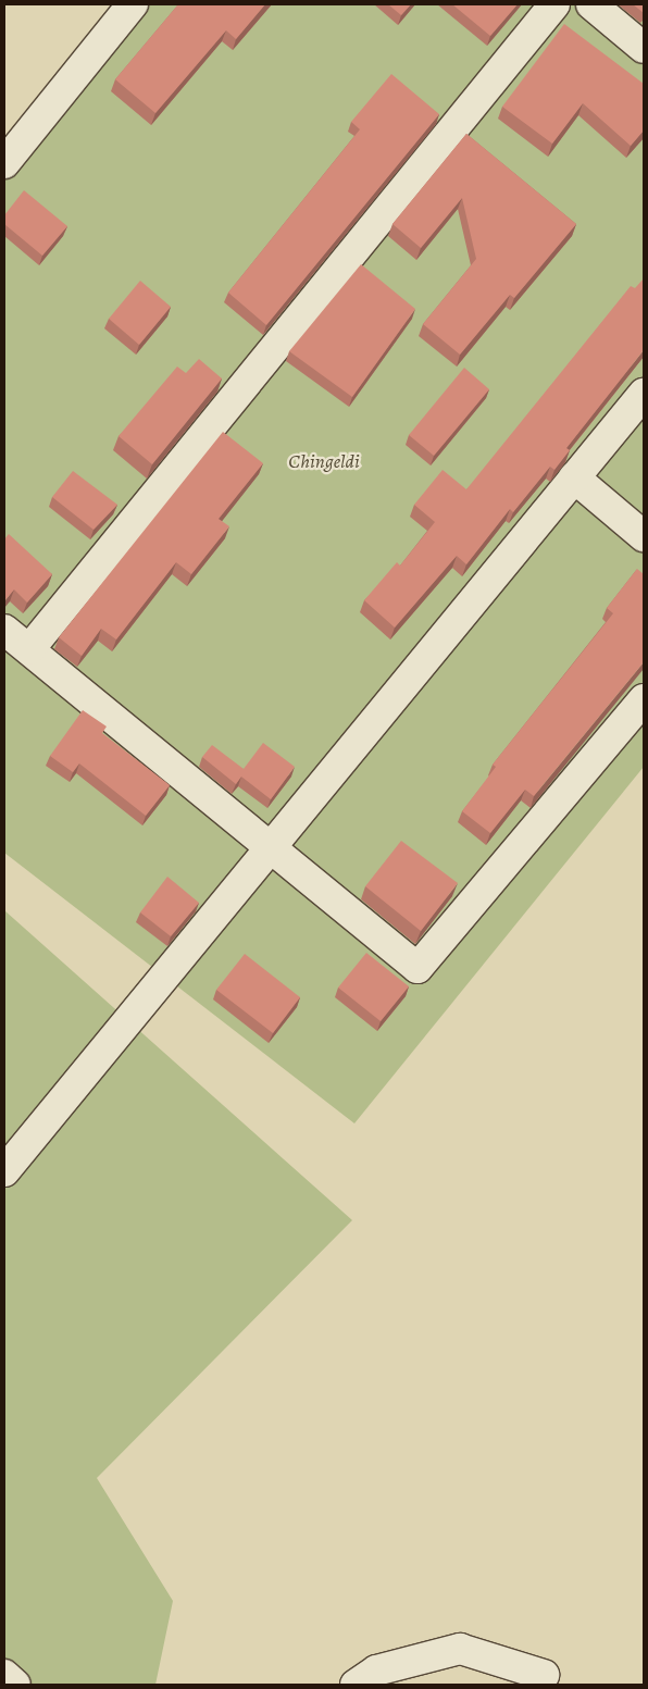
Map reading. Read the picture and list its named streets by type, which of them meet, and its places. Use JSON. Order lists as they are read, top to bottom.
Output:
{
  "parks": ["Chingeldi"]
}
